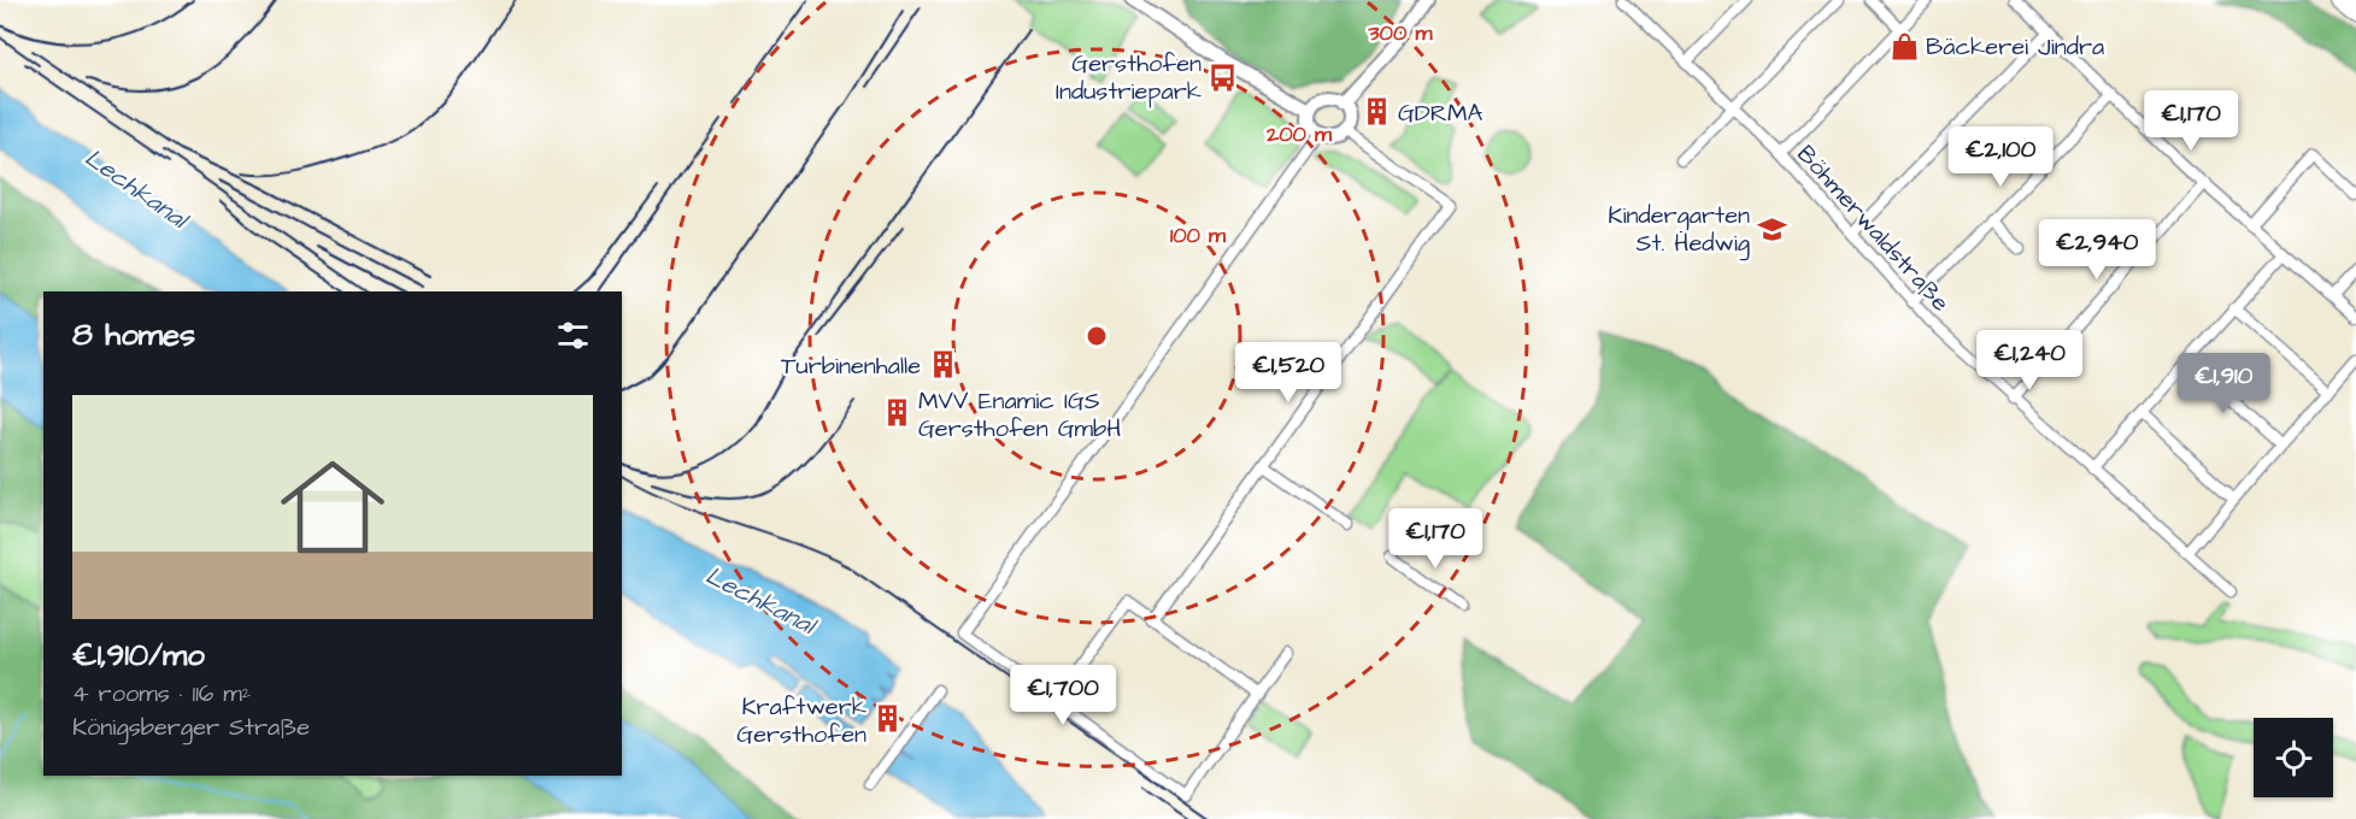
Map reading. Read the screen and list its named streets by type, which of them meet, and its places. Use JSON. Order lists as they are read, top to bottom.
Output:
{
  "streets": {
    "street": ["Böhmerwaldstraße"]
  },
  "water": ["Lechkanal"],
  "places": {
    "shop": ["Bäckerei Jindra"],
    "bus stop": ["Gersthofen Industriepark"],
    "building": [
      "GDRMA",
      "Turbinenhalle",
      "MVV Enamic IGS Gersthofen GmbH",
      "Kraftwerk Gersthofen"
    ],
    "school or university": ["Kindergarten St. Hedwig"]
  },
  "page": {
    "price": [
      "€1,170",
      "€2,100",
      "€2,940",
      "€1,240",
      "€1,520",
      "€1,910",
      "€1,170",
      "€1,700"
    ],
    "heading": "8 homes",
    "list": [
      {
        "name": "€1,910/mo",
        "note": "4 rooms · 116 m² · Königsberger Straße"
      }
    ]
  },
  "rings": ["300 m", "200 m", "100 m"]
}
